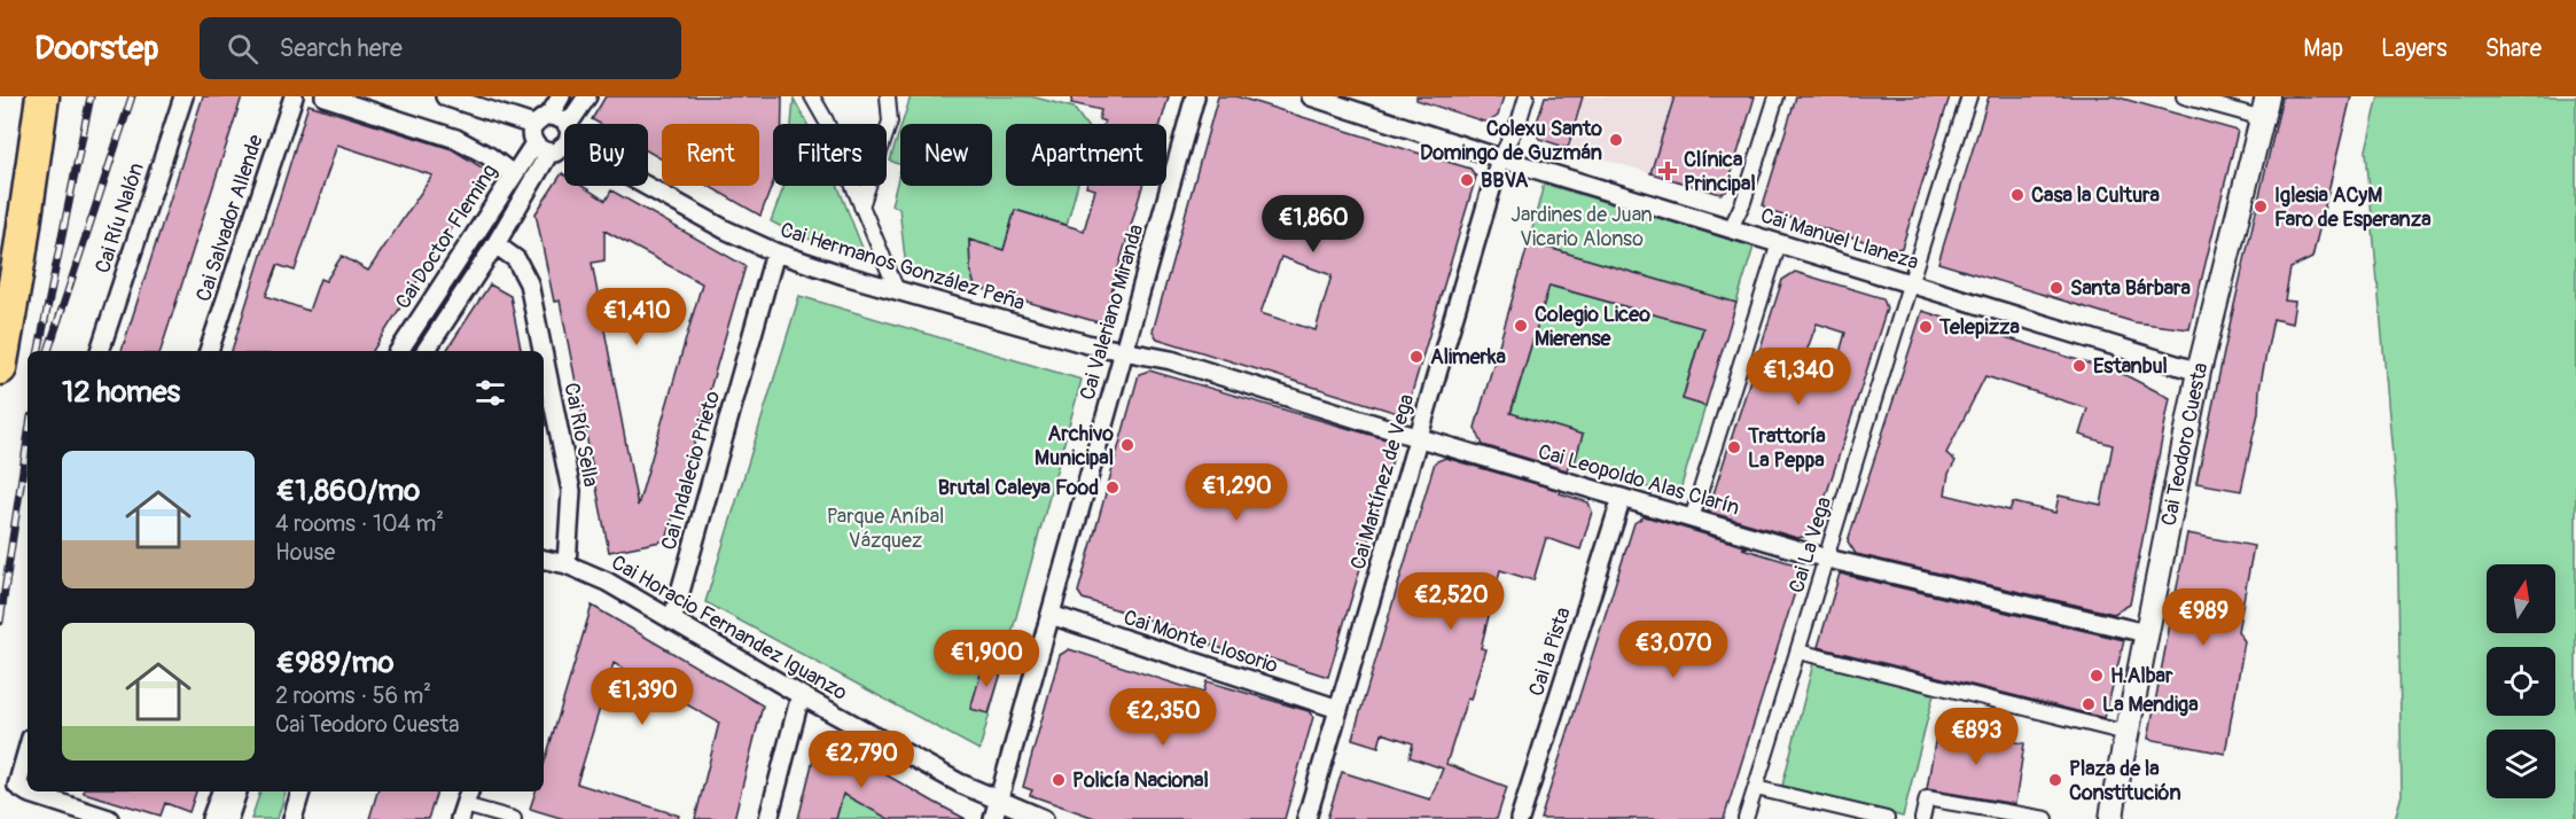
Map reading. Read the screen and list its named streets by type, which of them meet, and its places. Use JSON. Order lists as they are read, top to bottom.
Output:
{
  "streets": {
    "street": [
      "Cai Ríu Nalón",
      "Cai Salvador Allende",
      "Cai Doctor Fleming",
      "Cai Manuel Llaneza",
      "Cai Hermanos González Peña",
      "Cai Valeriano Miranda",
      "Cai Río Sella",
      "Cai Teodoro Cuesta",
      "Cai Indalecio Prieto",
      "Cai Leopoldo Alas Clarín",
      "Cai Martínez de Vega",
      "Cai La Vega",
      "Cai Horacio Fernandez Iguanzo",
      "Cai Monte Llosorio",
      "Cai la Pista"
    ]
  },
  "crossings": [
    ["Cai Doctor Fleming", "Cai Río Sella"],
    ["Cai Manuel Llaneza", "Cai Teodoro Cuesta"],
    ["Cai Manuel Llaneza", "Cai Martínez de Vega"],
    ["Cai Manuel Llaneza", "Cai La Vega"],
    ["Cai Hermanos González Peña", "Cai Valeriano Miranda"],
    ["Cai Hermanos González Peña", "Cai Indalecio Prieto"],
    ["Cai Hermanos González Peña", "Cai Leopoldo Alas Clarín"],
    ["Cai Valeriano Miranda", "Cai Leopoldo Alas Clarín"],
    ["Cai Valeriano Miranda", "Cai Horacio Fernandez Iguanzo"],
    ["Cai Valeriano Miranda", "Cai Monte Llosorio"],
    ["Cai Río Sella", "Cai Horacio Fernandez Iguanzo"],
    ["Cai Teodoro Cuesta", "Cai Leopoldo Alas Clarín"],
    ["Cai Indalecio Prieto", "Cai Horacio Fernandez Iguanzo"],
    ["Cai Leopoldo Alas Clarín", "Cai Martínez de Vega"],
    ["Cai Leopoldo Alas Clarín", "Cai La Vega"],
    ["Cai Leopoldo Alas Clarín", "Cai la Pista"],
    ["Cai Martínez de Vega", "Cai Monte Llosorio"]
  ],
  "parks": ["Jardines de Juan Vicario Alonso", "Parque Aníbal Vázquez"],
  "places": {
    "other": [
      "Colexu Santo Domingo de Guzmán",
      "BBVA",
      "Casa la Cultura",
      "Iglesia ACyM Faro de Esperanza",
      "Santa Bárbara",
      "Colegio Liceo Mierense",
      "Telepizza",
      "Alimerka",
      "Estanbul",
      "Archivo Municipal",
      "Trattoría La Peppa",
      "Brutal Caleya Food",
      "H.Albar",
      "La Mendiga",
      "Policía Nacional",
      "Plaza de la Constitución"
    ],
    "health": ["Clínica Principal"]
  },
  "north": "top",
  "page": {
    "header": "Doorstep",
    "search": "Search here",
    "nav": ["Map", "Layers", "Share"],
    "chip": [
      "Buy",
      "Rent",
      "Filters",
      "New",
      "Apartment"
    ],
    "price": [
      "€1,860",
      "€1,410",
      "€1,340",
      "€1,290",
      "€2,520",
      "€989",
      "€3,070",
      "€1,900",
      "€1,390",
      "€2,350",
      "€893",
      "€2,790"
    ],
    "heading": "12 homes",
    "list": [
      {
        "name": "€1,860/mo",
        "note": "4 rooms · 104 m² · House"
      },
      {
        "name": "€989/mo",
        "note": "2 rooms · 56 m² · Cai Teodoro Cuesta"
      }
    ]
  }
}
